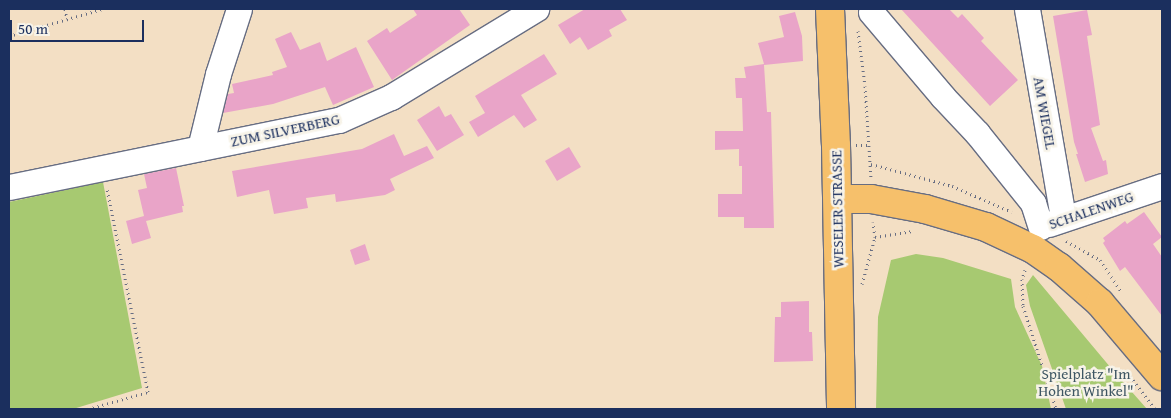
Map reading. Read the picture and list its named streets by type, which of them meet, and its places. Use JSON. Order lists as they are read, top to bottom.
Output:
{
  "streets": {
    "main road": ["WESELER STRASSE"],
    "street": ["AM WIEGEL", "ZUM SILVERBERG", "SCHALENWEG"]
  },
  "crossings": [
    ["AM WIEGEL", "SCHALENWEG"]
  ],
  "parks": ["Spielplatz \"Im Hohen Winkel\""],
  "scale_bar": "50 m"
}
